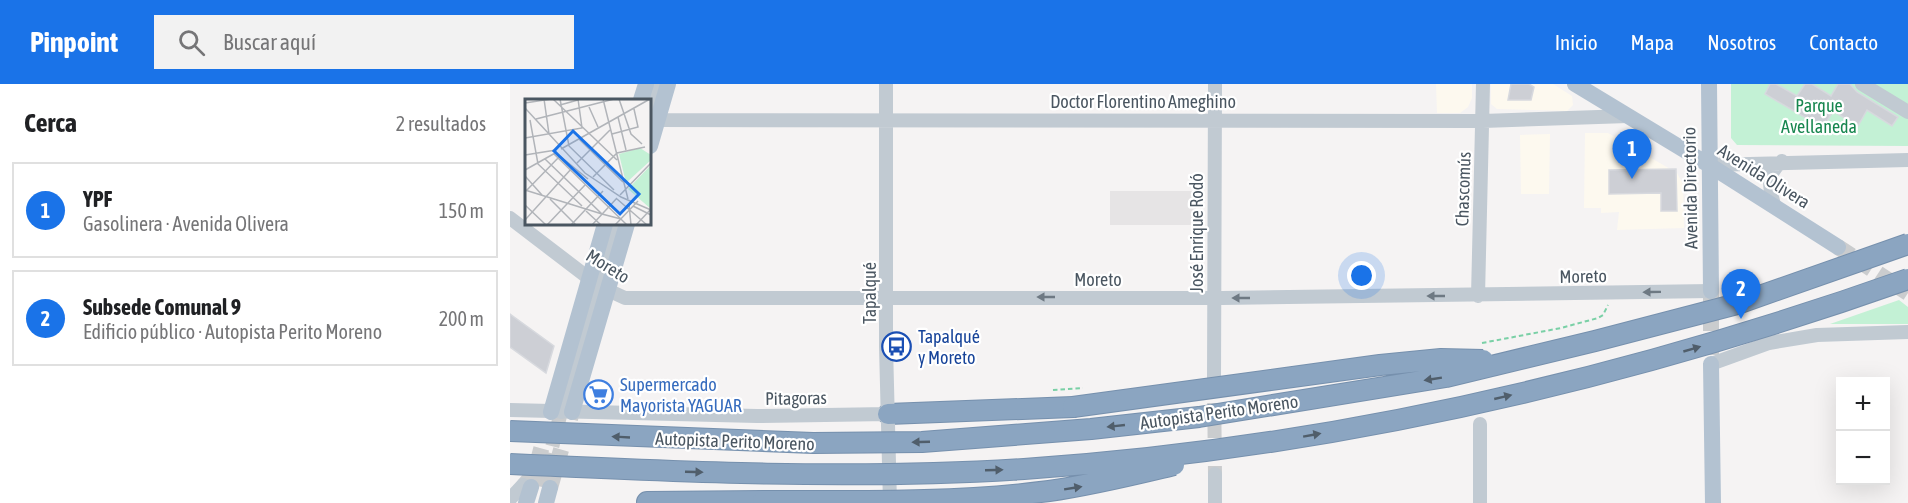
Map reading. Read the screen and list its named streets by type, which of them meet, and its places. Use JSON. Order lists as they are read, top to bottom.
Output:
{
  "streets": {
    "highway": ["Autopista Perito Moreno"],
    "main road": ["Avenida Olivera", "Avenida Directorio"],
    "street": [
      "Doctor Florentino Ameghino",
      "Chascomús",
      "José Enrique Rodó",
      "Moreto",
      "Tapalqué",
      "Pitagoras"
    ]
  },
  "crossings": [
    ["Doctor Florentino Ameghino", "Avenida Olivera"],
    ["Doctor Florentino Ameghino", "Chascomús"],
    ["Doctor Florentino Ameghino", "José Enrique Rodó"],
    ["Doctor Florentino Ameghino", "Tapalqué"],
    ["Avenida Olivera", "Avenida Directorio"],
    ["Avenida Directorio", "Moreto"],
    ["Chascomús", "Moreto"],
    ["José Enrique Rodó", "Moreto"],
    ["Moreto", "Tapalqué"],
    ["Tapalqué", "Pitagoras"]
  ],
  "one_way": ["Moreto"],
  "parks": ["Parque Avellaneda"],
  "places": {
    "bus stop": ["Tapalqué y Moreto"],
    "supermarket": ["Supermercado Mayorista YAGUAR"]
  },
  "page": {
    "header": "Pinpoint",
    "search": "Buscar aquí",
    "nav": [
      "Inicio",
      "Mapa",
      "Nosotros",
      "Contacto"
    ],
    "heading": ["Cerca", "2 resultados"],
    "pins": ["1", "2"],
    "list": [
      {
        "mark": "1",
        "name": "YPF",
        "note": "Gasolinera · Avenida Olivera",
        "value": "150 m"
      },
      {
        "mark": "2",
        "name": "Subsede Comunal 9",
        "note": "Edificio público · Autopista Perito Moreno",
        "value": "200 m"
      }
    ],
    "map_buttons": ["+", "−"]
  }
}
